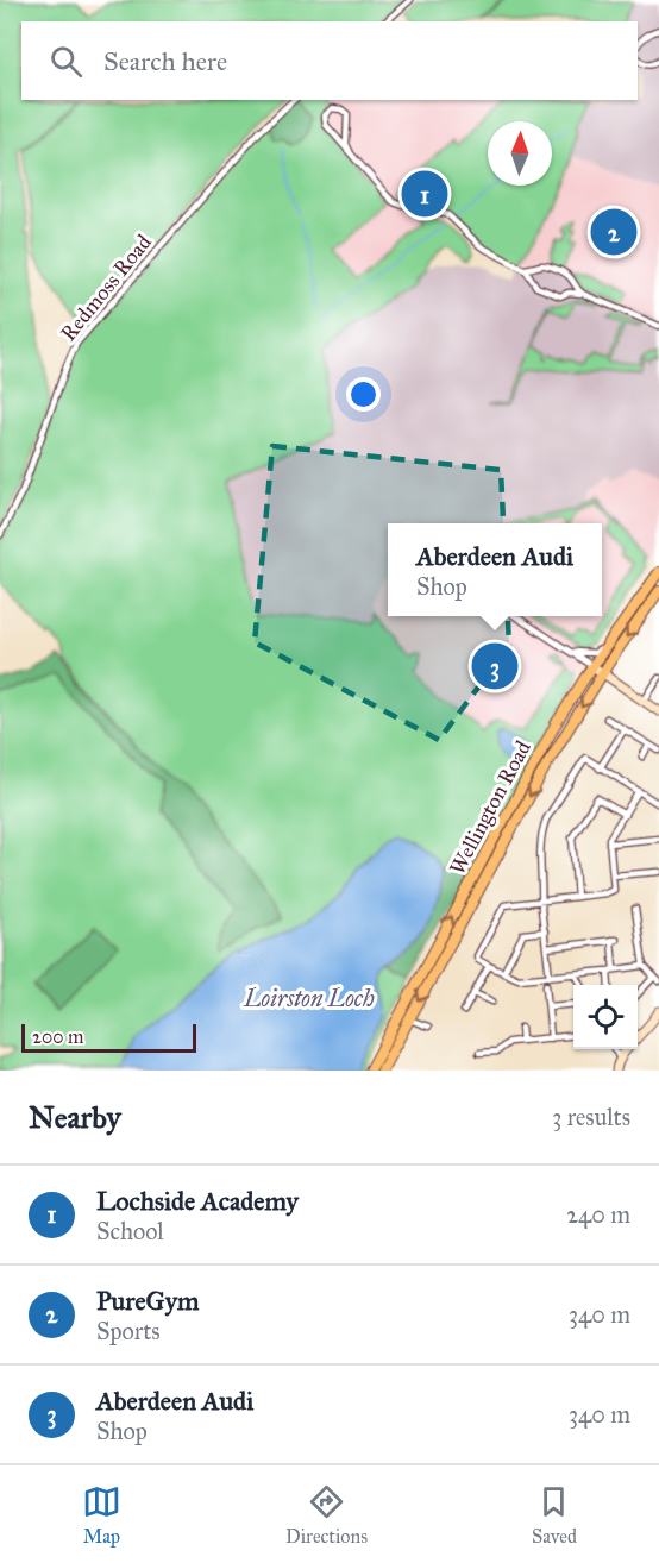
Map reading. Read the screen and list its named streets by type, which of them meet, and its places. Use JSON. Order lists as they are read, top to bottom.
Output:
{
  "streets": {
    "main road": ["Wellington Road"],
    "street": ["Redmoss Road"]
  },
  "water": ["Loirston Loch"],
  "scale_bar": "200 m",
  "north": "top",
  "page": {
    "search": "Search here",
    "pins": ["1", "2", "3"],
    "popup": ["Aberdeen Audi", "Shop"],
    "scale": "200 m",
    "heading": ["Nearby", "3 results"],
    "list": [
      {
        "mark": "1",
        "name": "Lochside Academy",
        "note": "School",
        "value": "240 m"
      },
      {
        "mark": "2",
        "name": "PureGym",
        "note": "Sports",
        "value": "340 m"
      },
      {
        "mark": "3",
        "name": "Aberdeen Audi",
        "note": "Shop",
        "value": "340 m"
      }
    ],
    "nav": ["Map", "Directions", "Saved"]
  }
}
